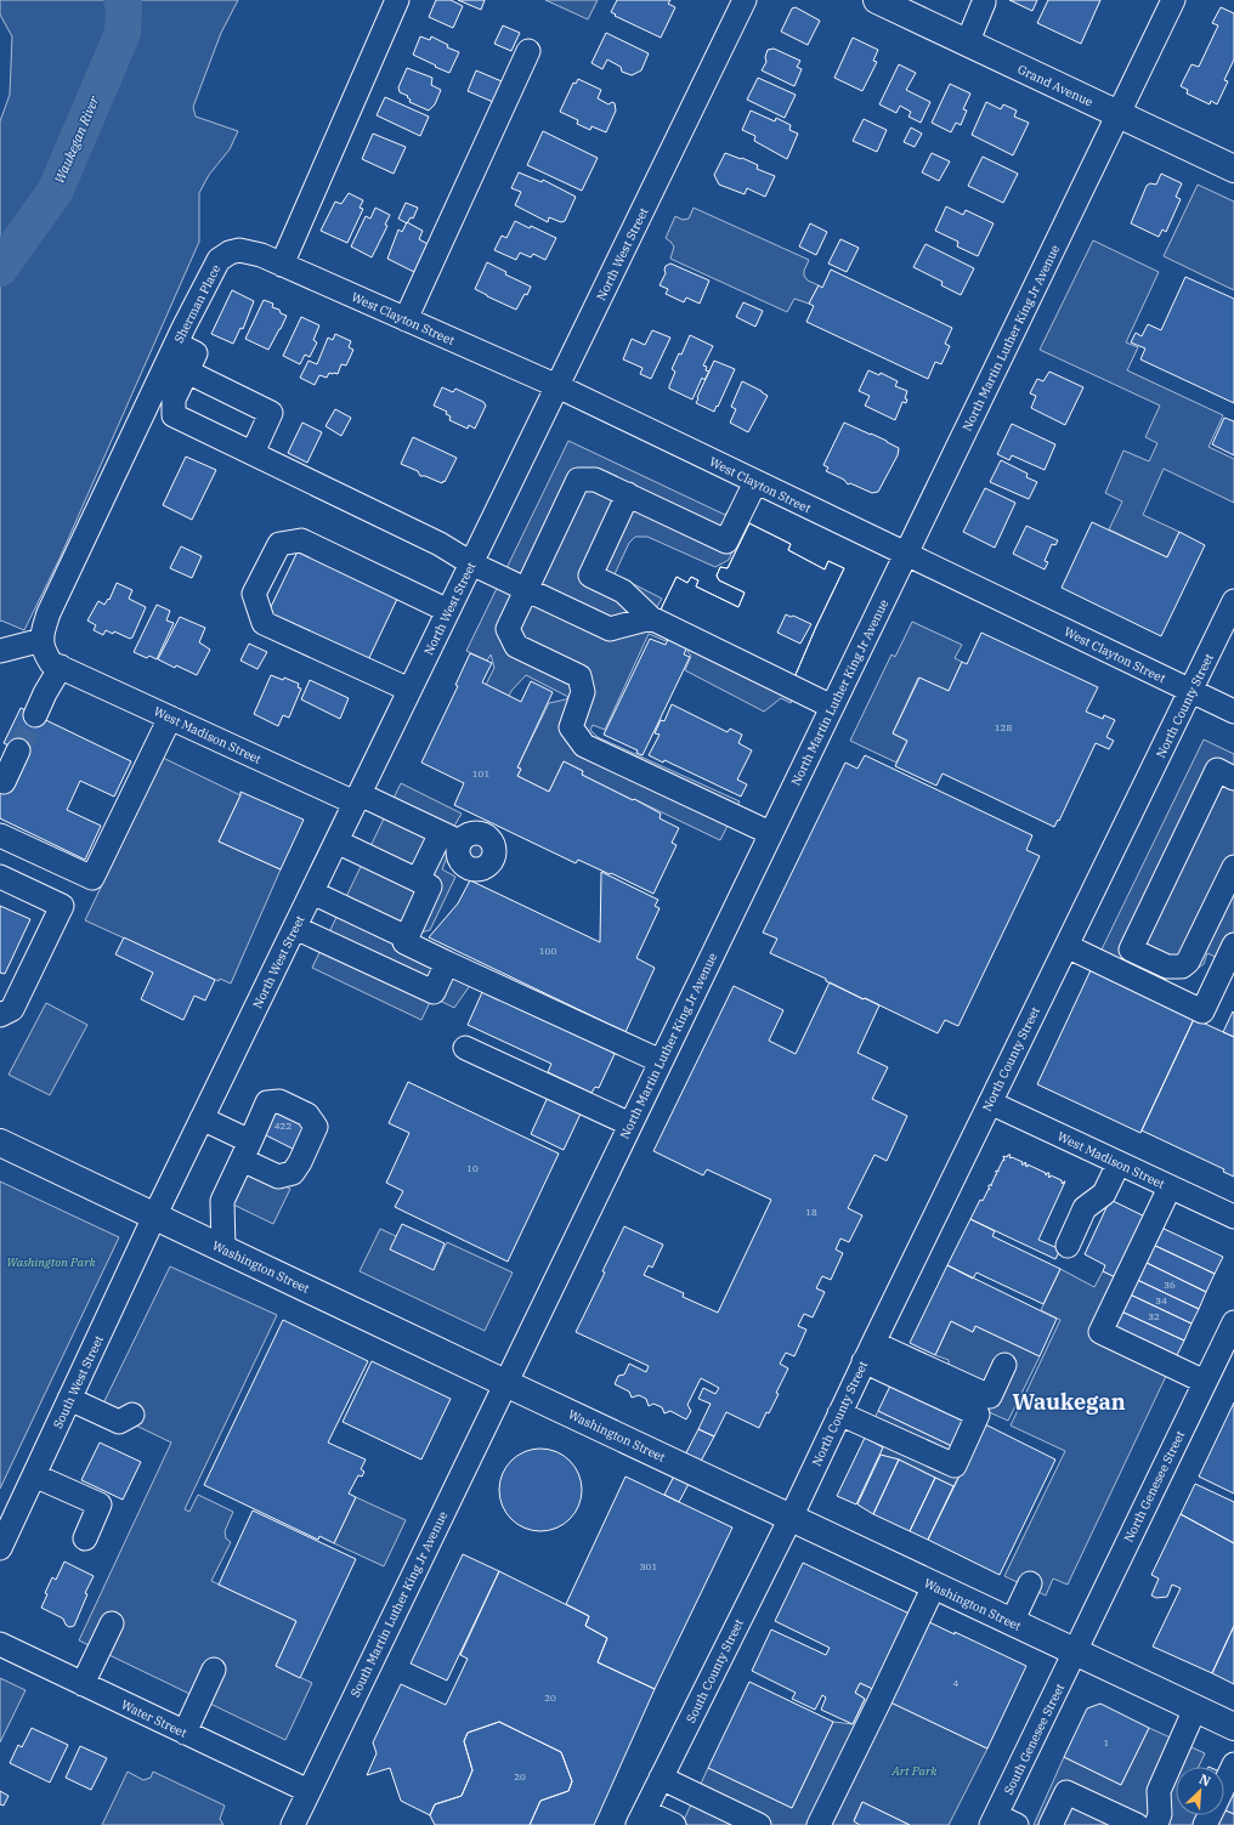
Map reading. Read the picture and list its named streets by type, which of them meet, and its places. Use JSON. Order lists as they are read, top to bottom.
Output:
{
  "streets": {
    "main road": ["Grand Avenue", "Washington Street"],
    "street": [
      "North West Street",
      "Sherman Place",
      "West Clayton Street",
      "North Martin Luther King Jr Avenue",
      "North County Street",
      "West Madison Street",
      "South West Street",
      "North Genesee Street",
      "South Martin Luther King Jr Avenue",
      "South County Street",
      "Water Street",
      "South Genesee Street"
    ]
  },
  "crossings": [
    ["Grand Avenue", "North Martin Luther King Jr Avenue"],
    ["North West Street", "West Clayton Street"],
    ["North West Street", "West Madison Street"],
    ["North West Street", "Washington Street"],
    ["North West Street", "South West Street"],
    ["Sherman Place", "West Clayton Street"],
    ["West Clayton Street", "North Martin Luther King Jr Avenue"],
    ["West Clayton Street", "North County Street"],
    ["North Martin Luther King Jr Avenue", "Washington Street"],
    ["North Martin Luther King Jr Avenue", "South Martin Luther King Jr Avenue"],
    ["North County Street", "West Madison Street"],
    ["North County Street", "Washington Street"],
    ["North County Street", "South County Street"],
    ["Washington Street", "South West Street"],
    ["Washington Street", "North Genesee Street"],
    ["Washington Street", "South Martin Luther King Jr Avenue"],
    ["Washington Street", "South County Street"],
    ["Washington Street", "South Genesee Street"],
    ["North Genesee Street", "South Genesee Street"],
    ["South Martin Luther King Jr Avenue", "Water Street"]
  ],
  "districts": ["Waukegan"],
  "water": ["Waukegan River"],
  "parks": ["Washington Park", "Art Park"],
  "house_numbers": [
    "128",
    "101",
    "100",
    "422",
    "10",
    "18",
    "36",
    "34",
    "32",
    "301",
    "4",
    "20",
    "1",
    "20"
  ],
  "north": "top right"
}
